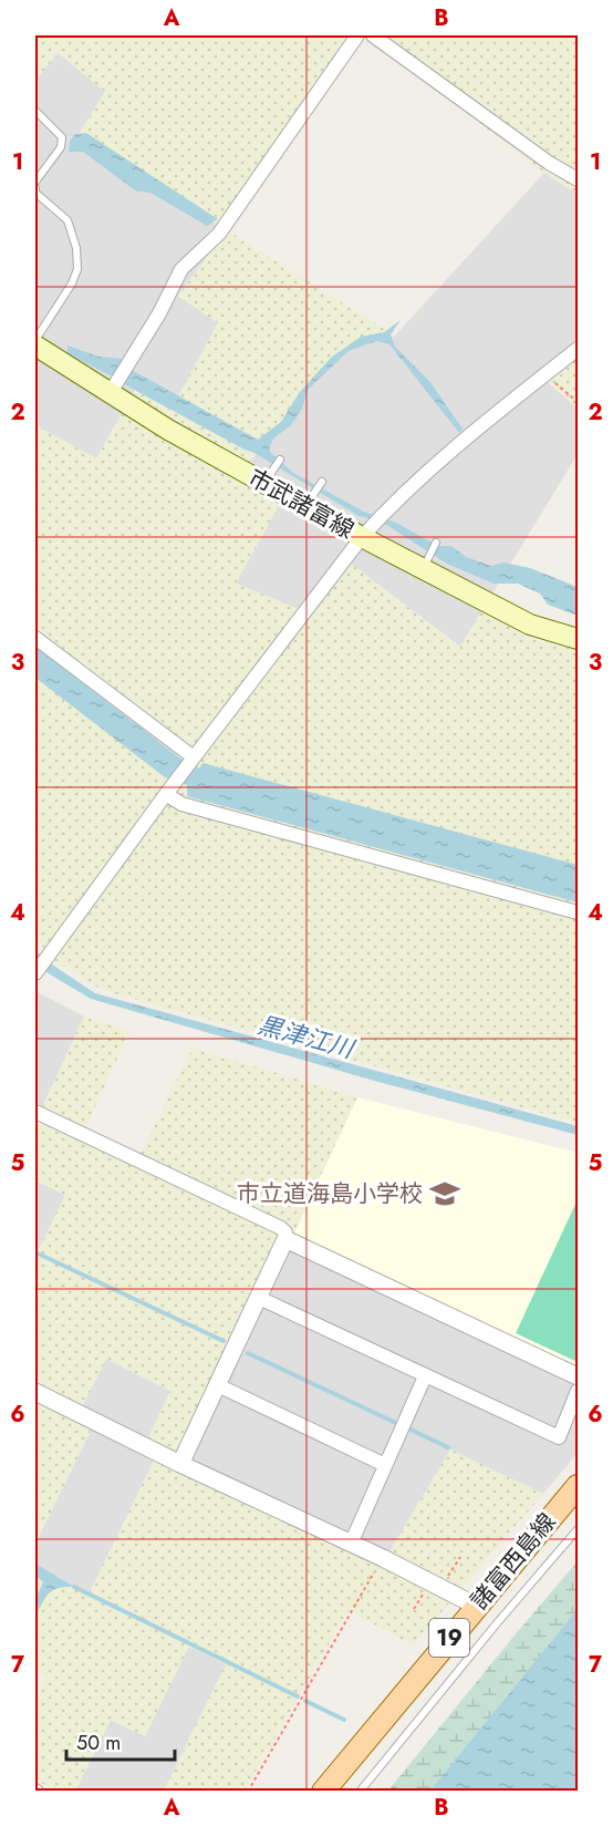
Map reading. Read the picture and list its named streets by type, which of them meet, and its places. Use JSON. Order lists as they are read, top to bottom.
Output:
{
  "streets": {
    "main road": ["市武諸富線", "諸富西島線", "19"]
  },
  "water": ["黒津江川"],
  "places": {
    "school or university": ["市立道海島小学校"]
  },
  "scale_bar": "50 m",
  "grid": {
    "columns": ["A", "B"],
    "rows": [
      "1",
      "2",
      "3",
      "4",
      "5",
      "6",
      "7"
    ]
  }
}
